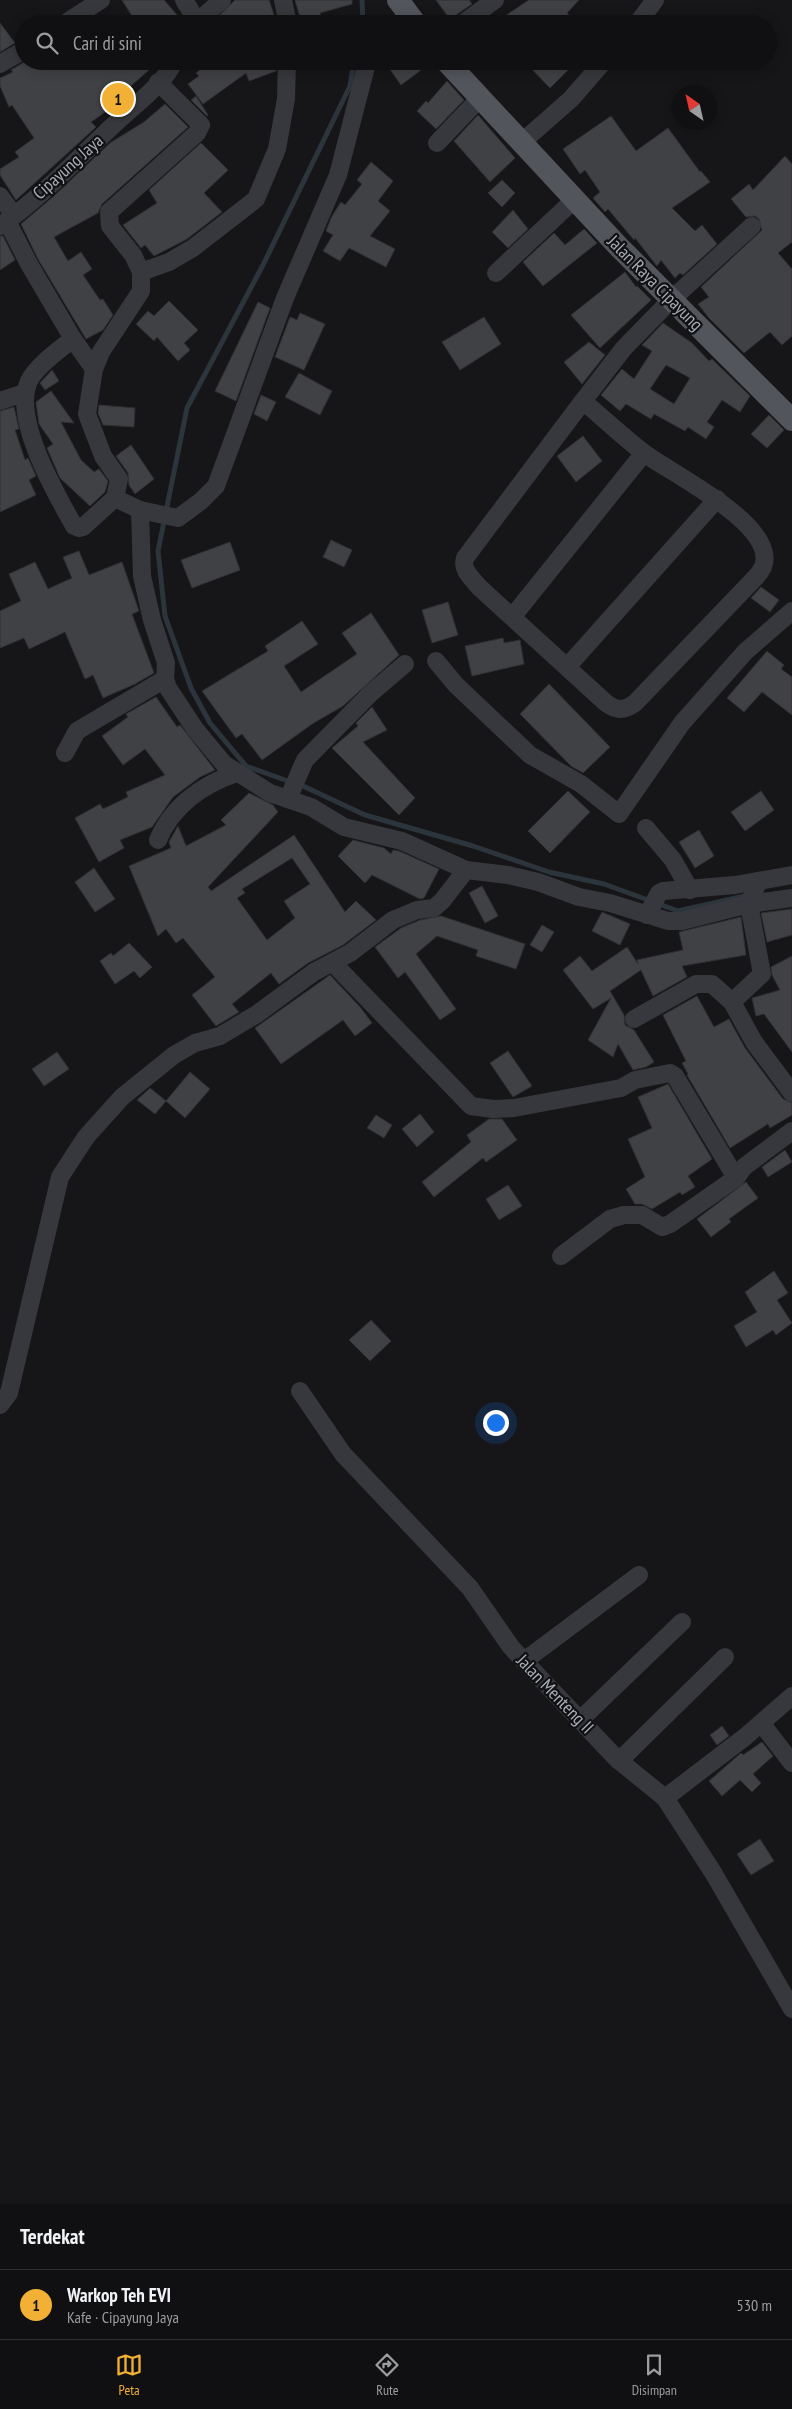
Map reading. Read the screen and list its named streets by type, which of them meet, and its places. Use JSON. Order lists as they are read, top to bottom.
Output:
{
  "streets": {
    "main road": ["Jalan Raya Cipayung"],
    "street": ["Cipayung Jaya", "Jalan Menteng II"]
  },
  "north": "top left",
  "page": {
    "search": "Cari di sini",
    "pins": "1",
    "heading": "Terdekat",
    "list": [
      {
        "mark": "1",
        "name": "Warkop Teh EVI",
        "note": "Kafe · Cipayung Jaya",
        "value": "530 m"
      }
    ],
    "nav": ["Peta", "Rute", "Disimpan"]
  }
}
